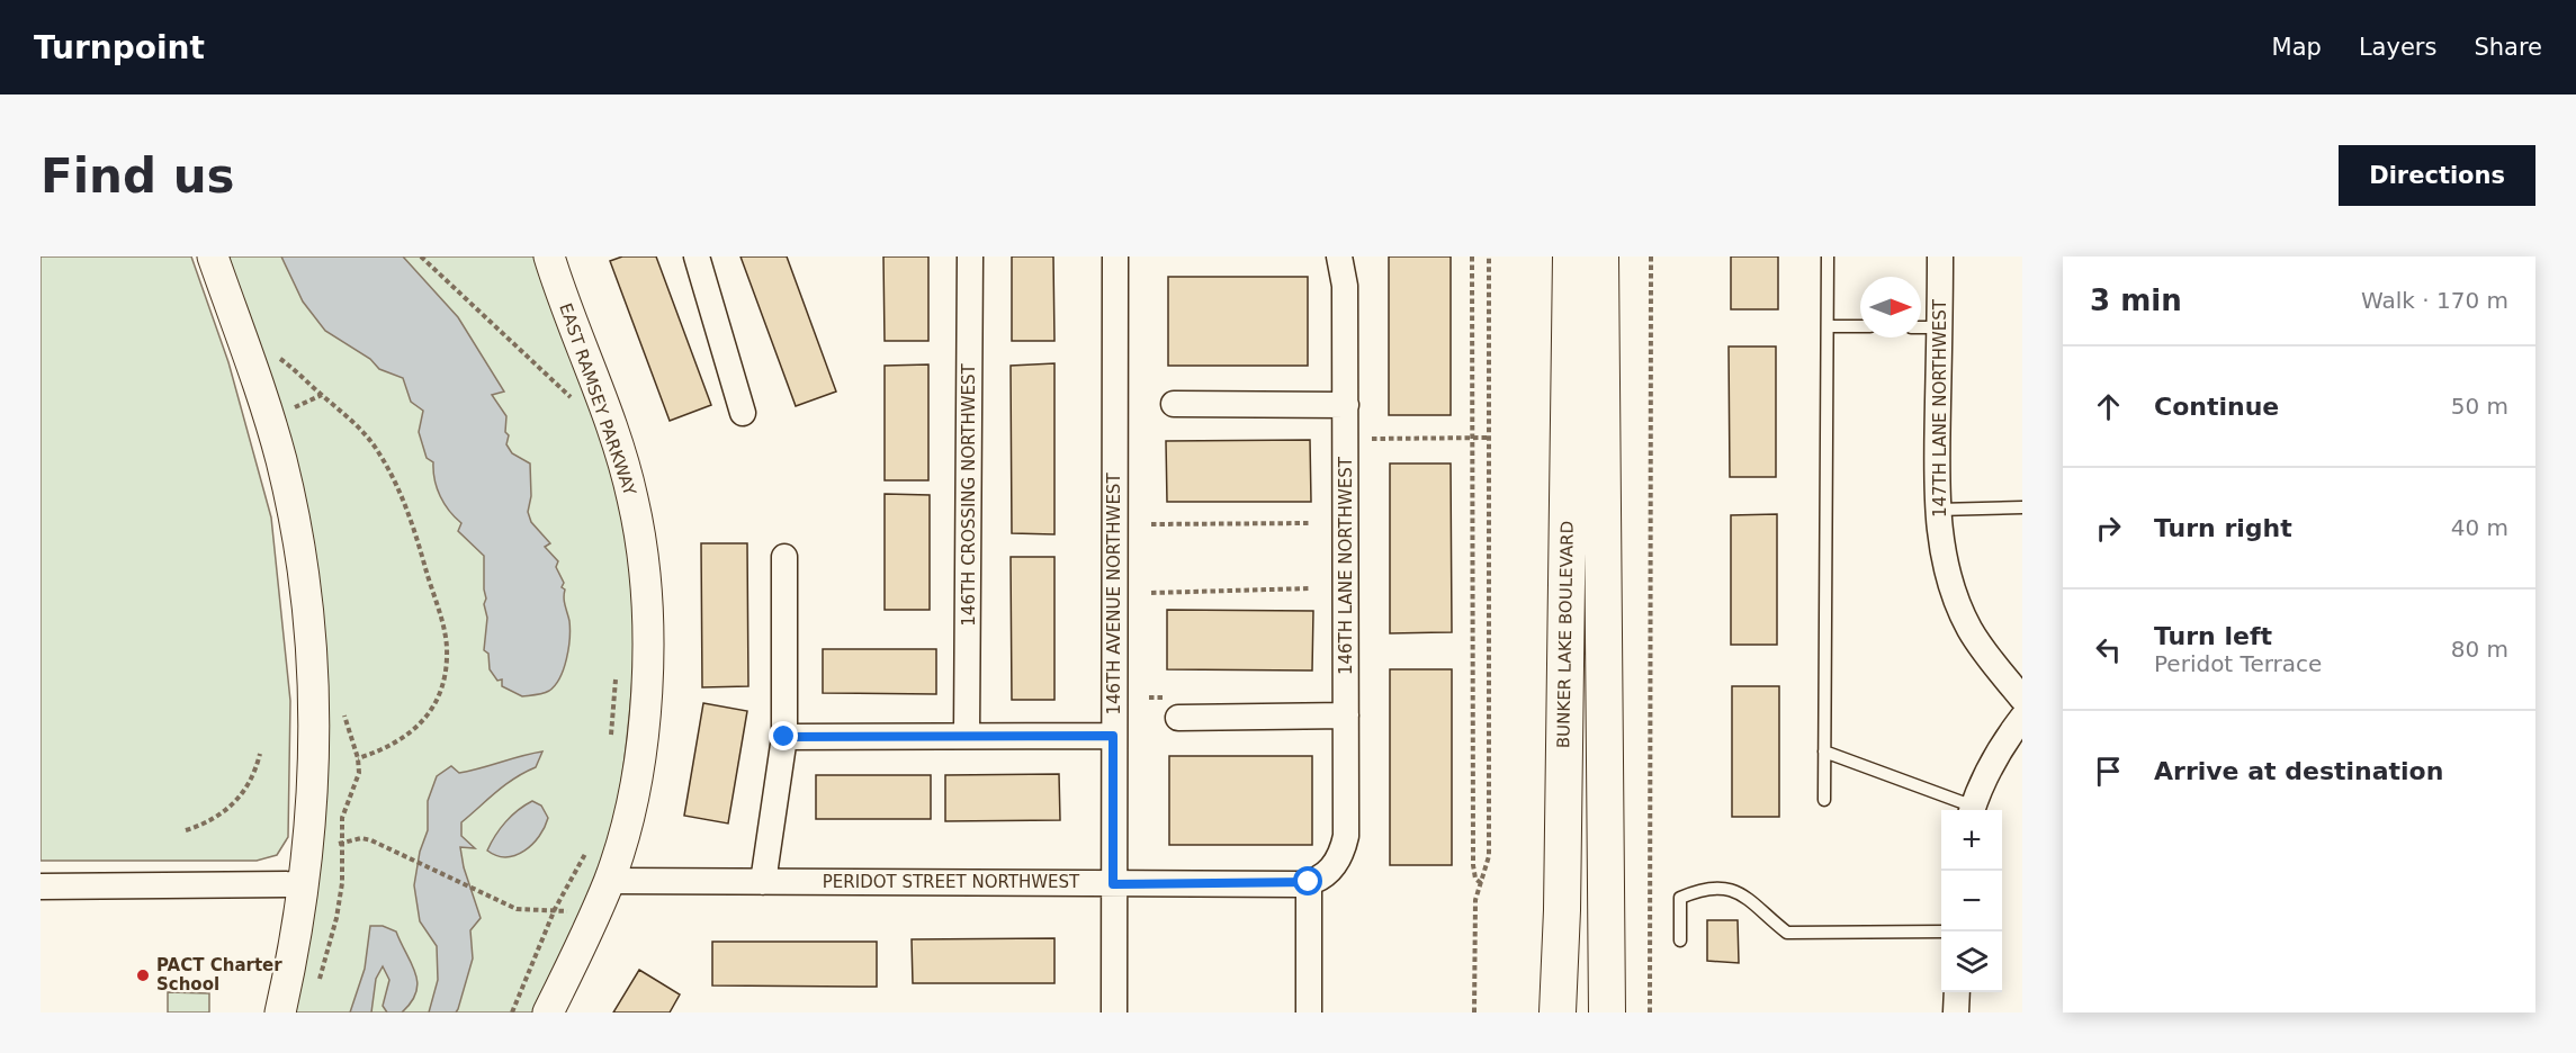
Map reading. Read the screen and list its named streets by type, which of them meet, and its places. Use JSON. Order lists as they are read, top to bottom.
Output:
{
  "streets": {
    "main road": ["BUNKER LAKE BOULEVARD"],
    "street": [
      "EAST RAMSEY PARKWAY",
      "147TH LANE NORTHWEST",
      "146TH CROSSING NORTHWEST",
      "146TH LANE NORTHWEST",
      "146TH AVENUE NORTHWEST",
      "PERIDOT STREET NORTHWEST"
    ]
  },
  "crossings": [
    ["EAST RAMSEY PARKWAY", "PERIDOT STREET NORTHWEST"],
    ["146TH LANE NORTHWEST", "PERIDOT STREET NORTHWEST"],
    ["146TH AVENUE NORTHWEST", "PERIDOT STREET NORTHWEST"]
  ],
  "places": ["PACT Charter School"],
  "north": "right",
  "page": {
    "header": "Turnpoint",
    "nav": ["Map", "Layers", "Share"],
    "buttons": "Directions",
    "title": "Find us",
    "heading": ["3 min", "Walk · 170 m"],
    "list": [
      ["Continue", "50 m"],
      ["Turn right", "40 m"],
      ["Turn left", "Peridot Terrace", "80 m"],
      "Arrive at destination"
    ],
    "map_buttons": ["+", "−"]
  }
}
